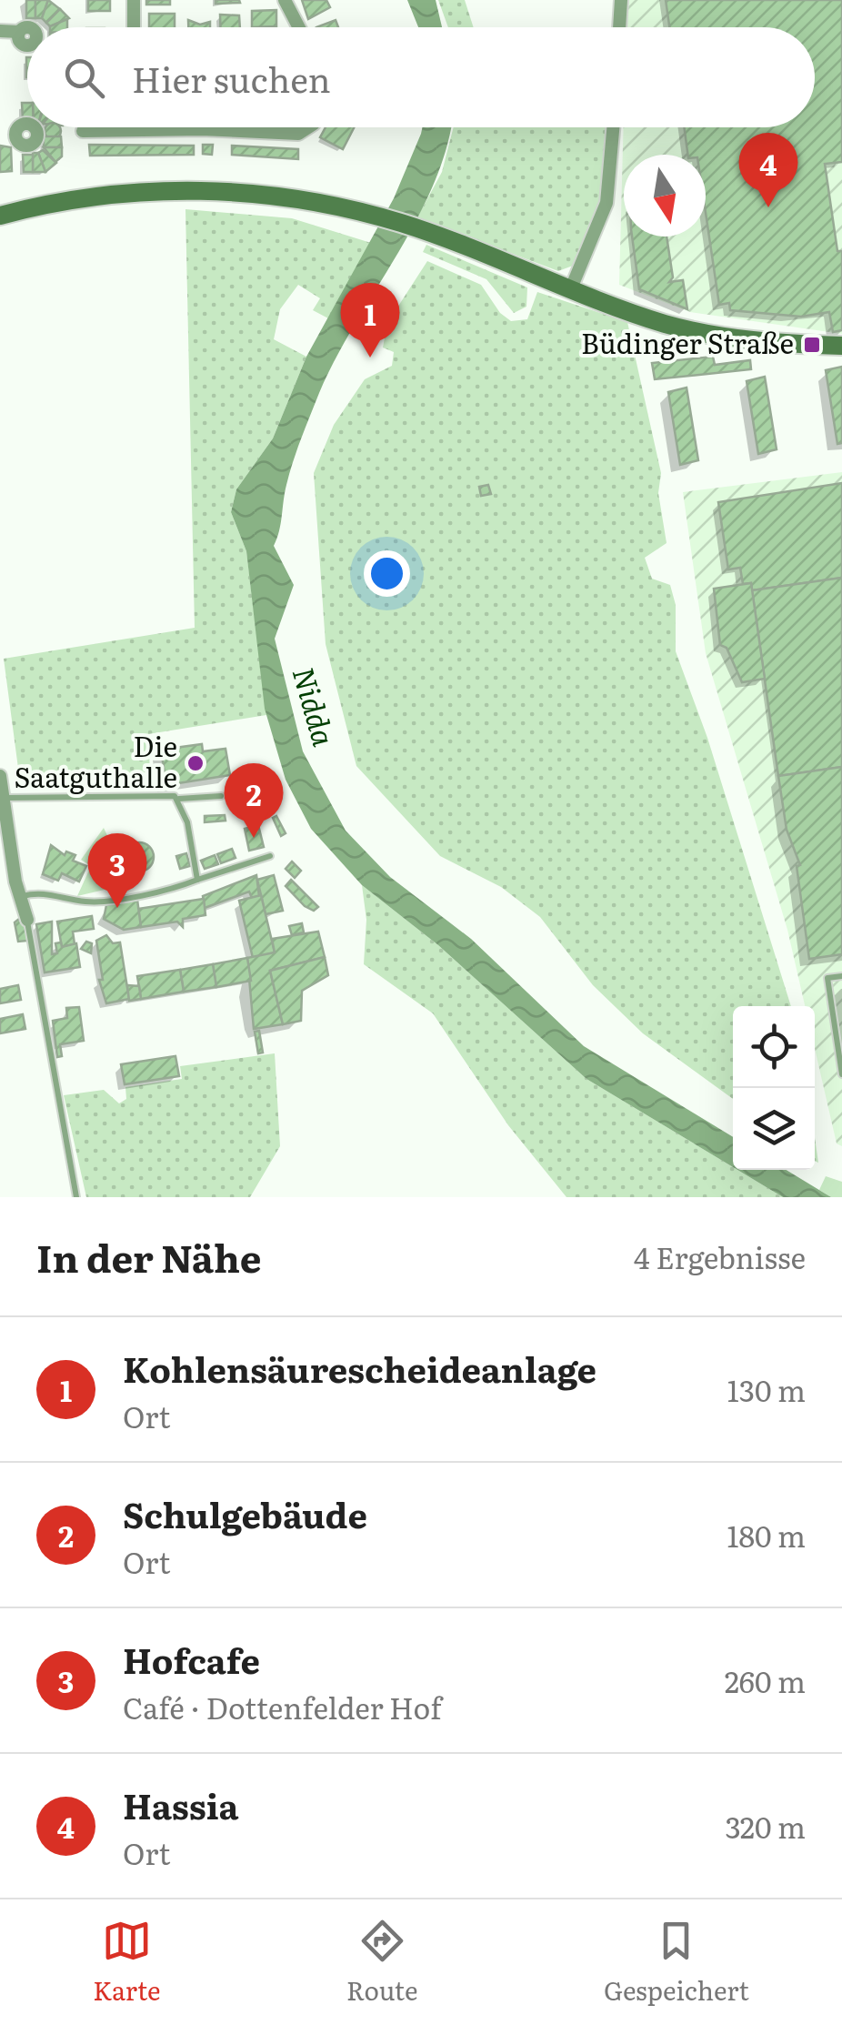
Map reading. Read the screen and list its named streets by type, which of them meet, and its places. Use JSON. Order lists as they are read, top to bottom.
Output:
{
  "water": ["Nidda"],
  "places": {
    "transit": ["Büdinger Straße"],
    "other": ["Die Saatguthalle"]
  },
  "north": "bottom",
  "page": {
    "search": "Hier suchen",
    "pins": [
      "4",
      "1",
      "2",
      "3"
    ],
    "heading": ["In der Nähe", "4 Ergebnisse"],
    "list": [
      {
        "mark": "1",
        "name": "Kohlensäurescheideanlage",
        "note": "Ort",
        "value": "130 m"
      },
      {
        "mark": "2",
        "name": "Schulgebäude",
        "note": "Ort",
        "value": "180 m"
      },
      {
        "mark": "3",
        "name": "Hofcafe",
        "note": "Café · Dottenfelder Hof",
        "value": "260 m"
      },
      {
        "mark": "4",
        "name": "Hassia",
        "note": "Ort",
        "value": "320 m"
      }
    ],
    "nav": ["Karte", "Route", "Gespeichert"]
  }
}
